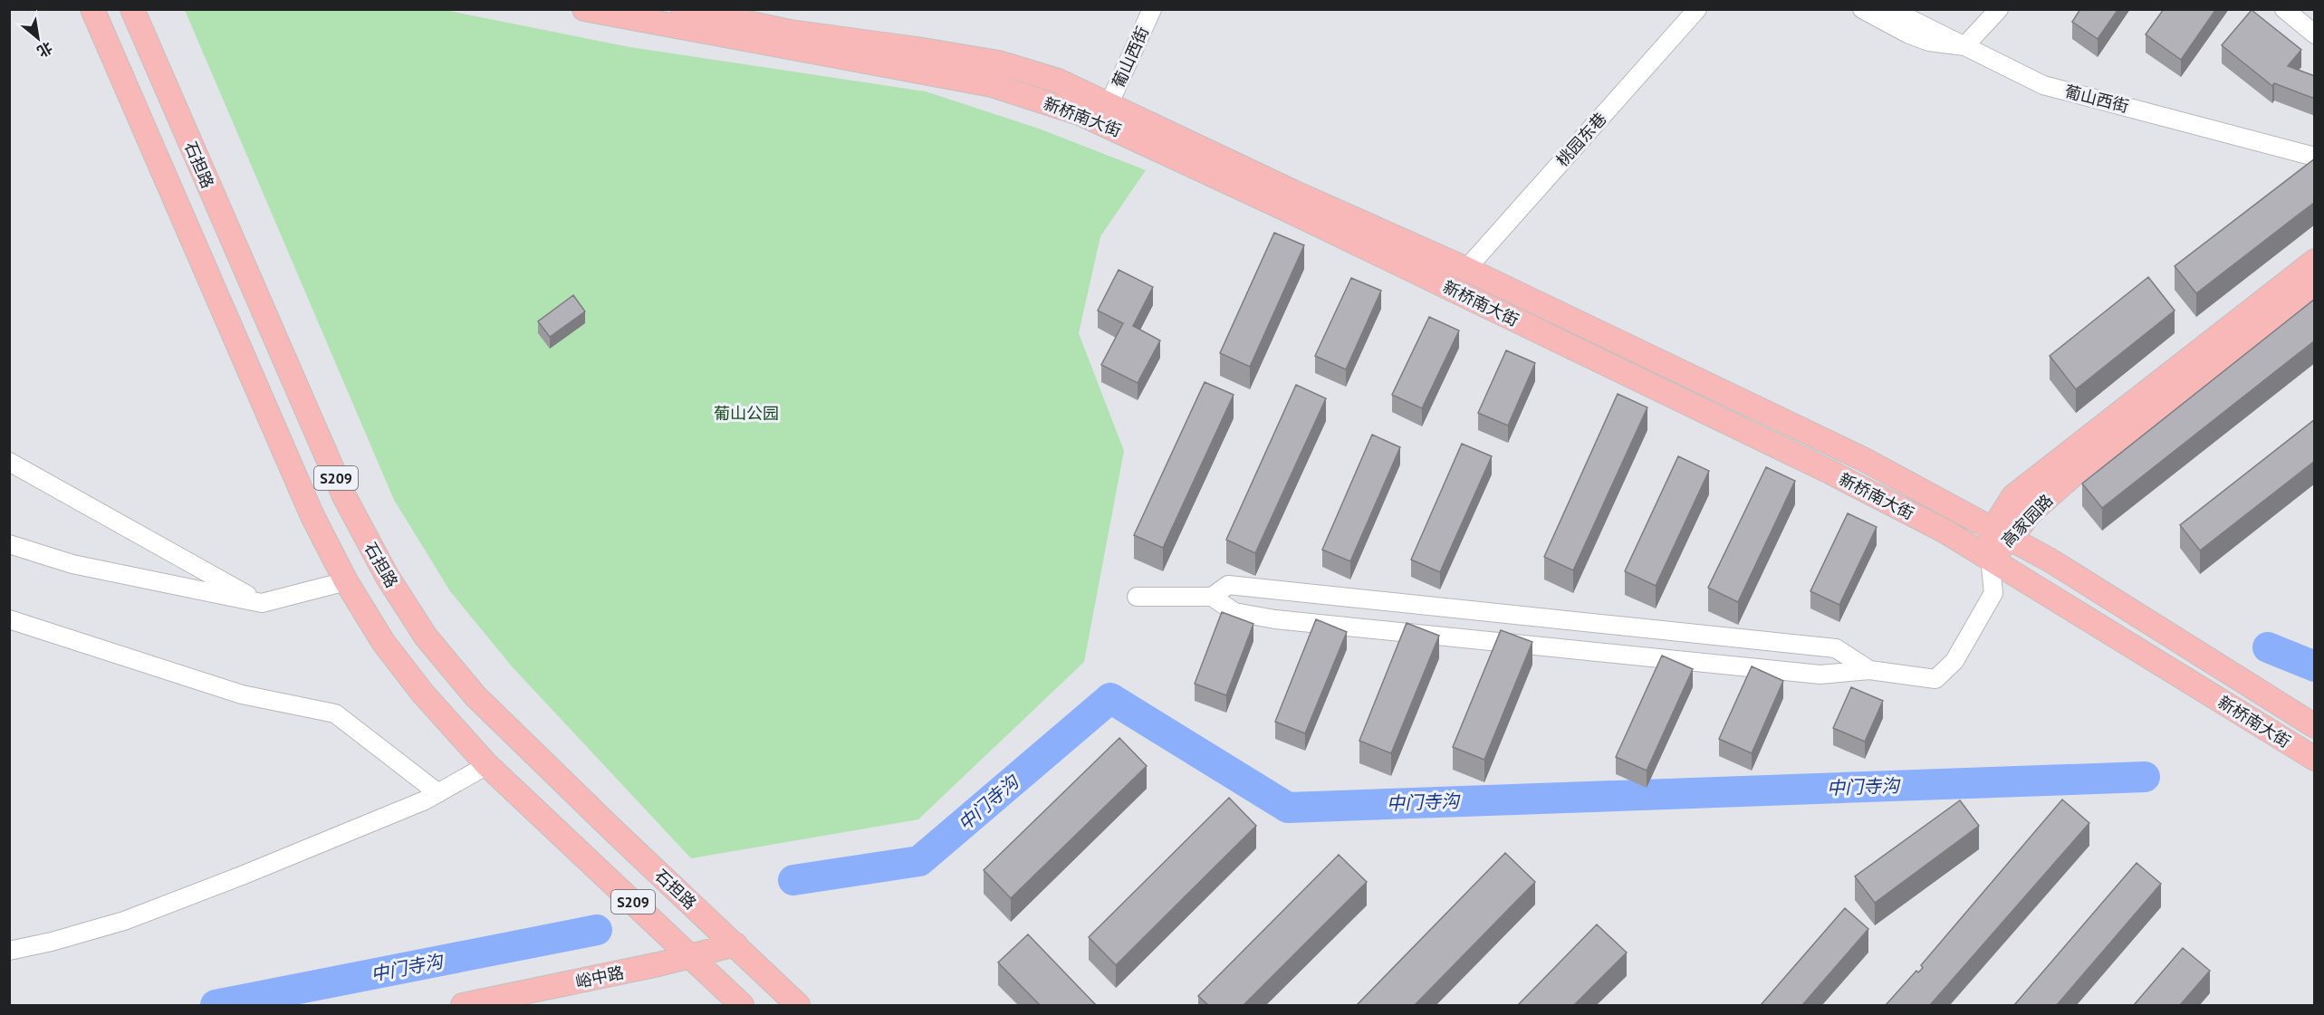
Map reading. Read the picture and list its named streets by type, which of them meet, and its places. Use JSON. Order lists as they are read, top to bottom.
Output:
{
  "streets": {
    "main road": [
      "新桥南大街",
      "石担路",
      "S209",
      "高家园路",
      "峪中路"
    ],
    "street": ["葡山西街", "桃园东巷"]
  },
  "crossings": [
    ["葡山西街", "新桥南大街"],
    ["新桥南大街", "桃园东巷"],
    ["新桥南大街", "高家园路"],
    ["石担路", "峪中路"],
    ["S209", "峪中路"]
  ],
  "water": ["中门寺沟"],
  "parks": ["葡山公园"],
  "north": "bottom right"
}
